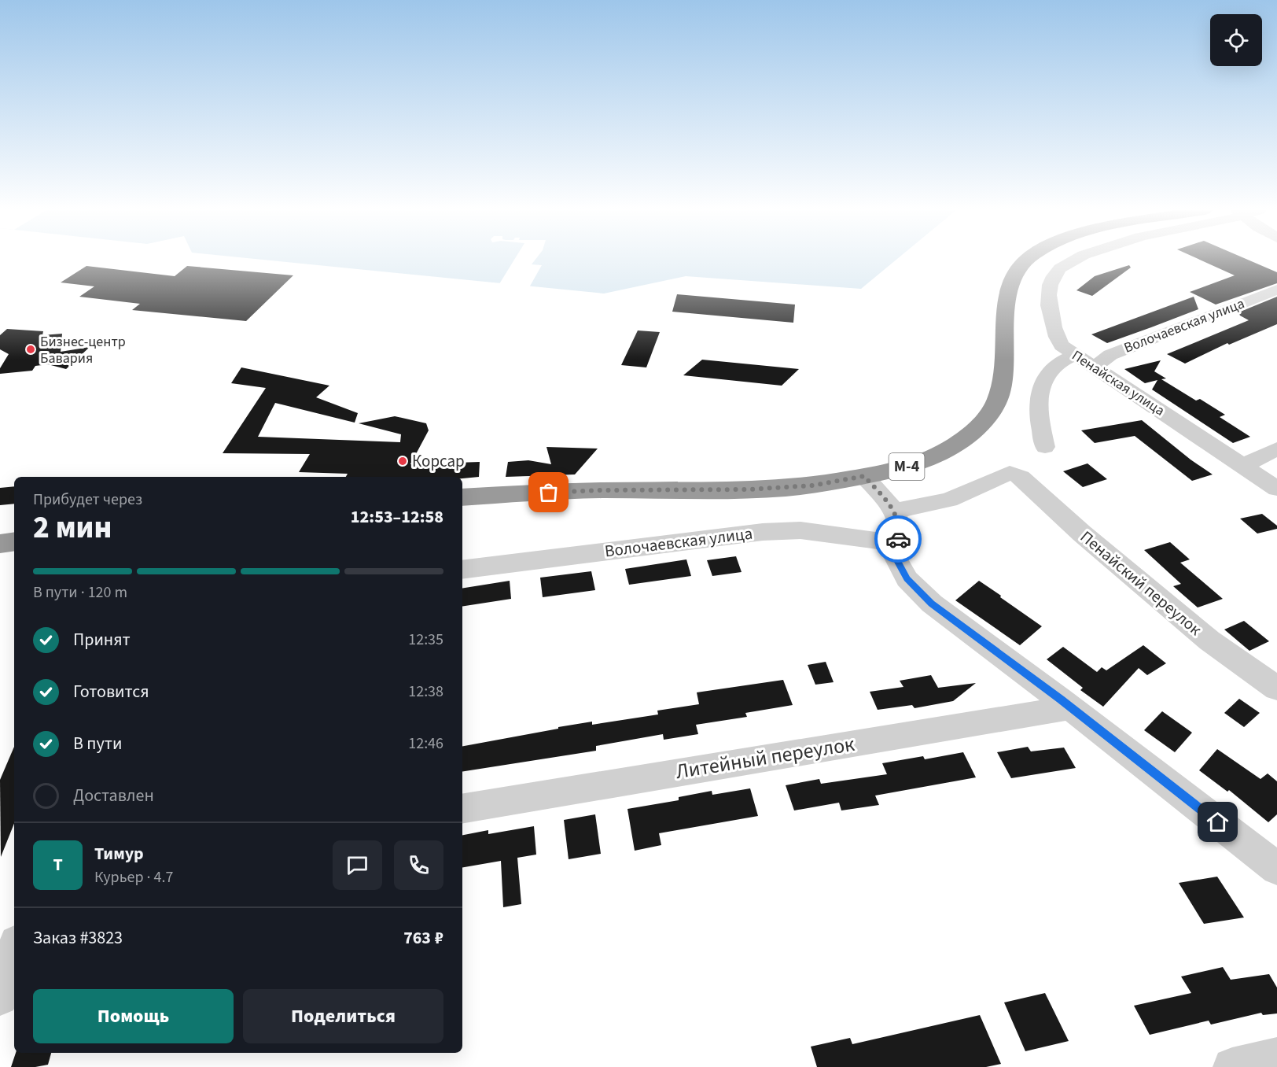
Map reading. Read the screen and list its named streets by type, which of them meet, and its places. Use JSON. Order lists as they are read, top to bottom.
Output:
{
  "streets": {
    "highway": ["М-4"],
    "street": [
      "Волочаевская улица",
      "Пенайская улица",
      "Пенайский переулок",
      "Литейный переулок"
    ]
  },
  "crossings": [
    ["Волочаевская улица", "Пенайская улица"]
  ],
  "places": ["Бизнес-центр Бавария", "Корсар"],
  "page": {
    "heading": ["2 мин", "Прибудет через", "12:53–12:58"],
    "panel": [
      "Тимур",
      "Курьер · 4.7",
      "Заказ #3823",
      "763 ₽"
    ],
    "bar": "В пути · 120 m",
    "list": [
      ["Принят", "12:35"],
      ["Готовится", "12:38"],
      ["В пути", "12:46"],
      "Доставлен"
    ],
    "round": "Т",
    "buttons": ["Помощь", "Поделиться"]
  }
}
